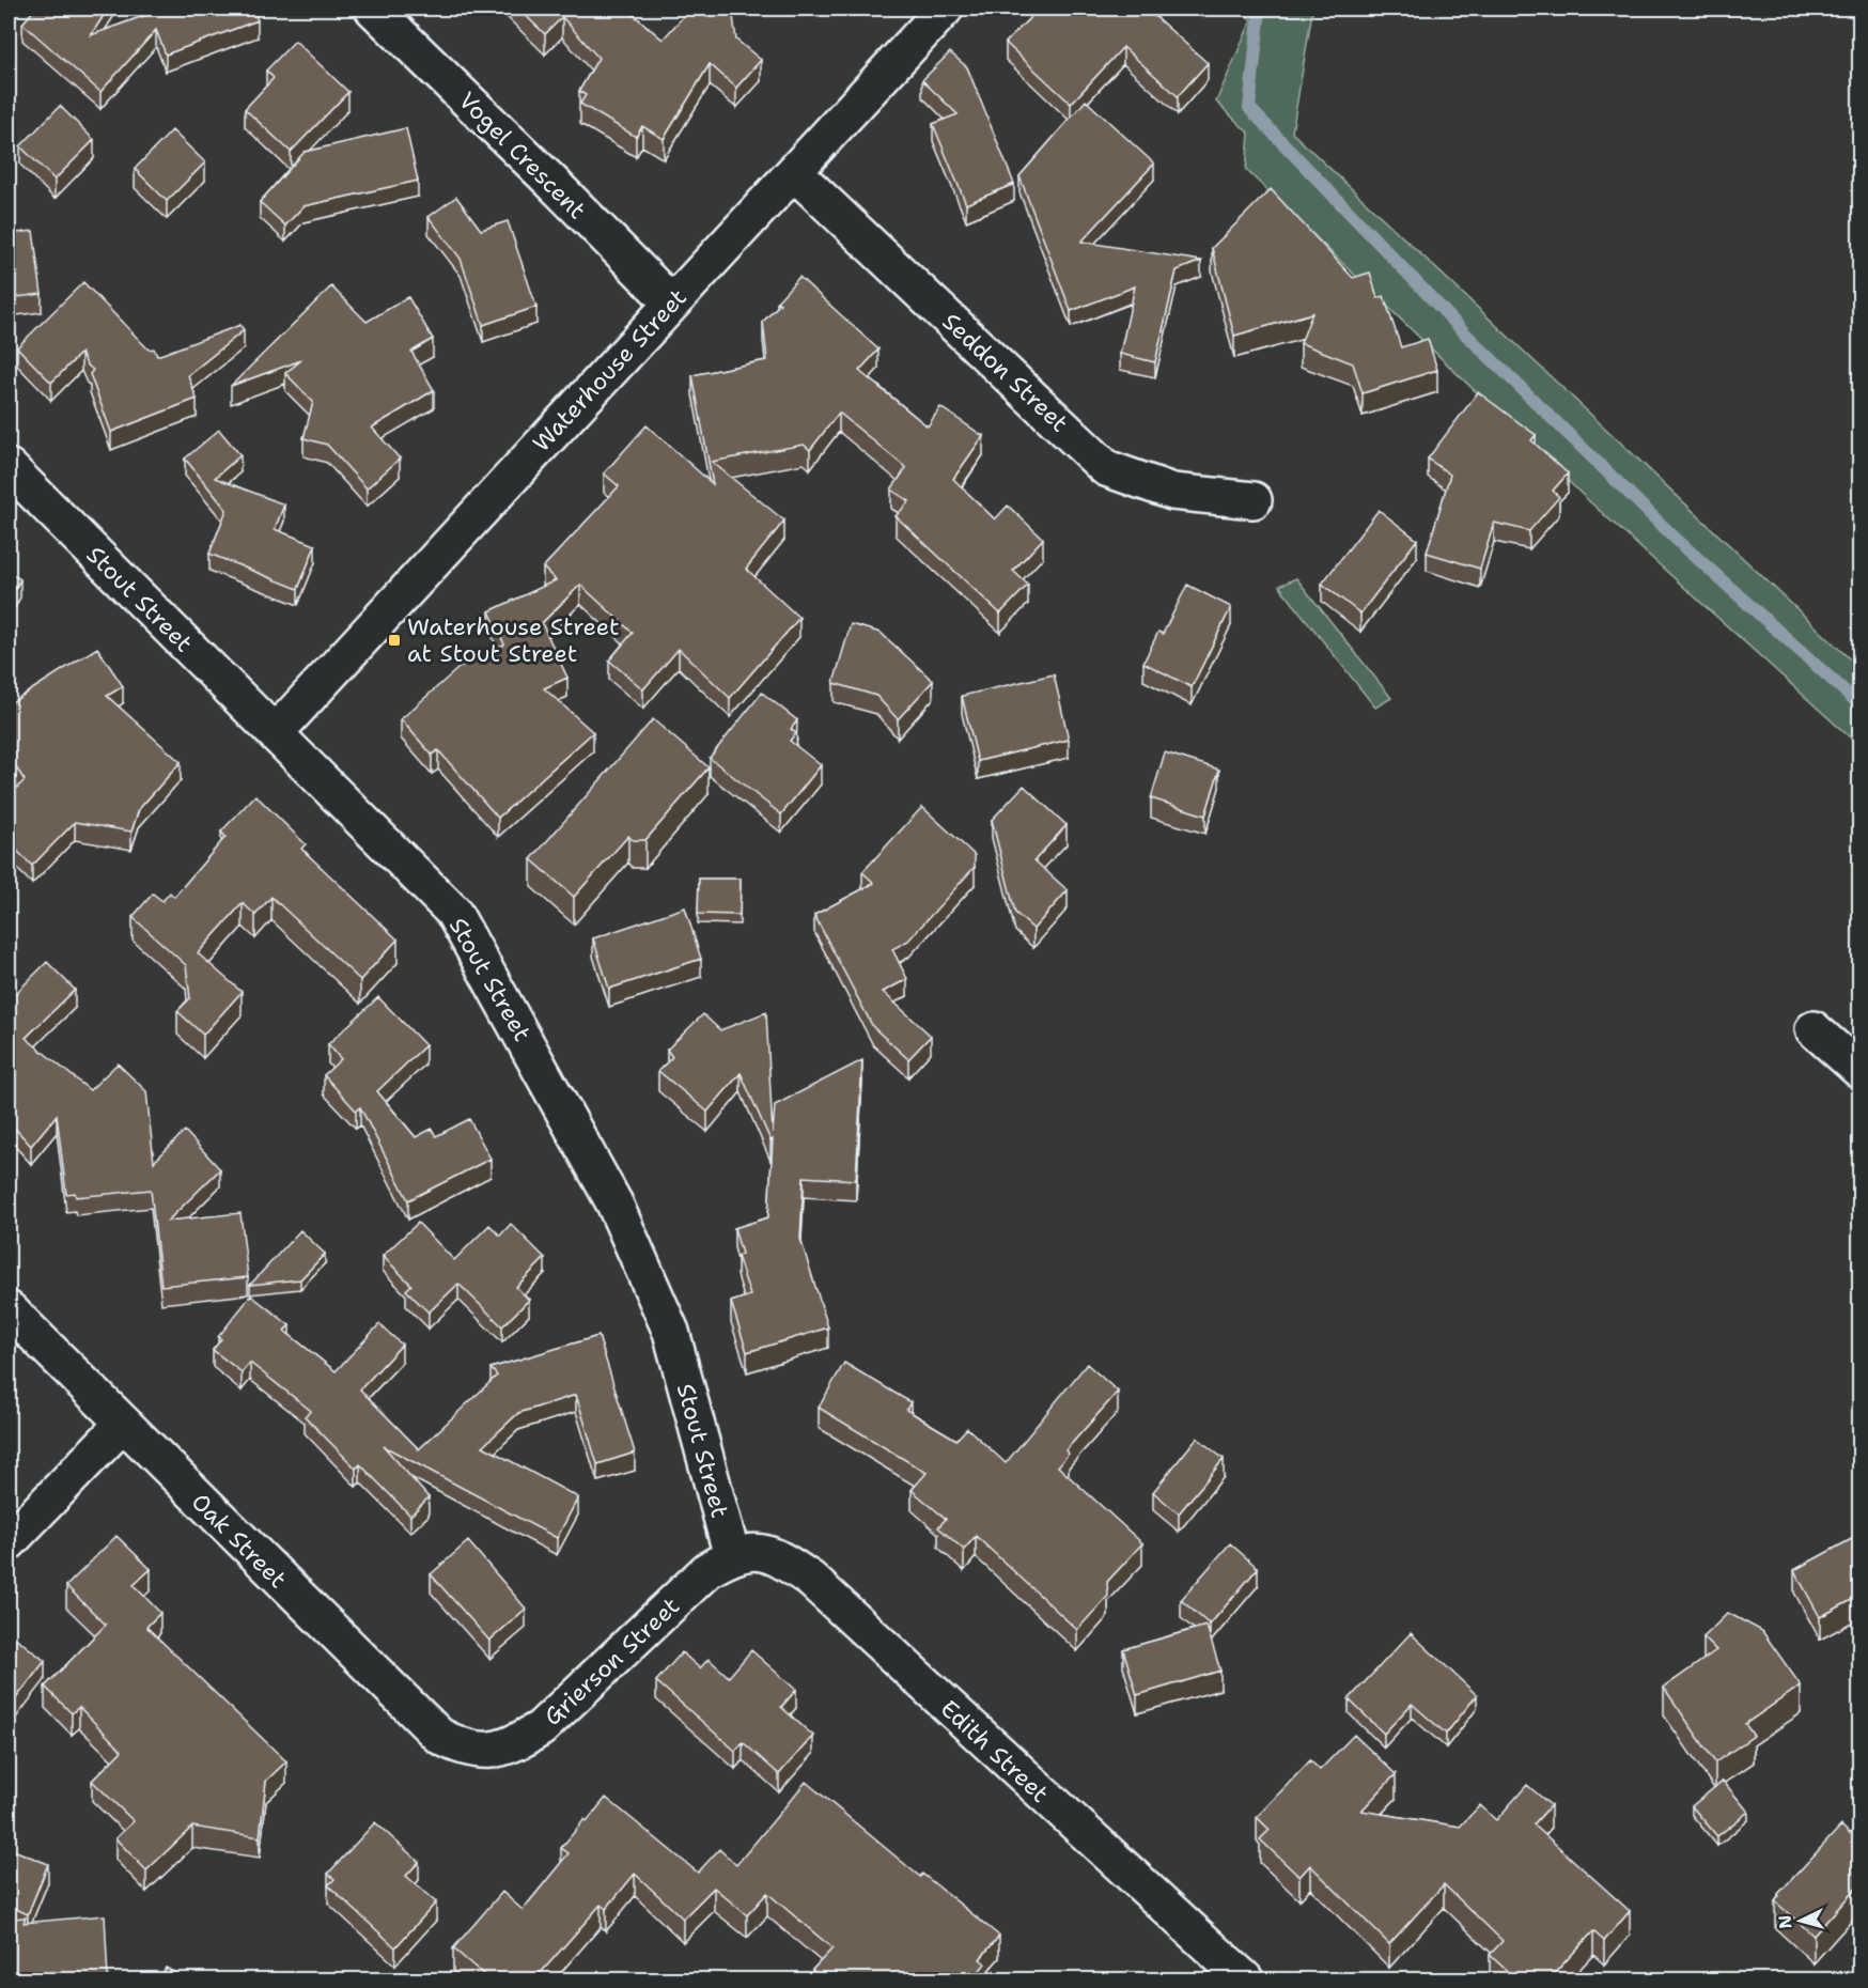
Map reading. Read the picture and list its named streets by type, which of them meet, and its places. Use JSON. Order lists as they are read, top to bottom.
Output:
{
  "streets": {
    "street": [
      "Vogel Crescent",
      "Waterhouse Street",
      "Seddon Street",
      "Stout Street",
      "Oak Street",
      "Grierson Street",
      "Edith Street"
    ]
  },
  "crossings": [
    ["Vogel Crescent", "Waterhouse Street"],
    ["Waterhouse Street", "Seddon Street"],
    ["Waterhouse Street", "Stout Street"],
    ["Stout Street", "Grierson Street"],
    ["Stout Street", "Edith Street"],
    ["Oak Street", "Grierson Street"],
    ["Grierson Street", "Edith Street"]
  ],
  "places": {
    "transit": ["Waterhouse Street at Stout Street"]
  },
  "north": "left"
}
